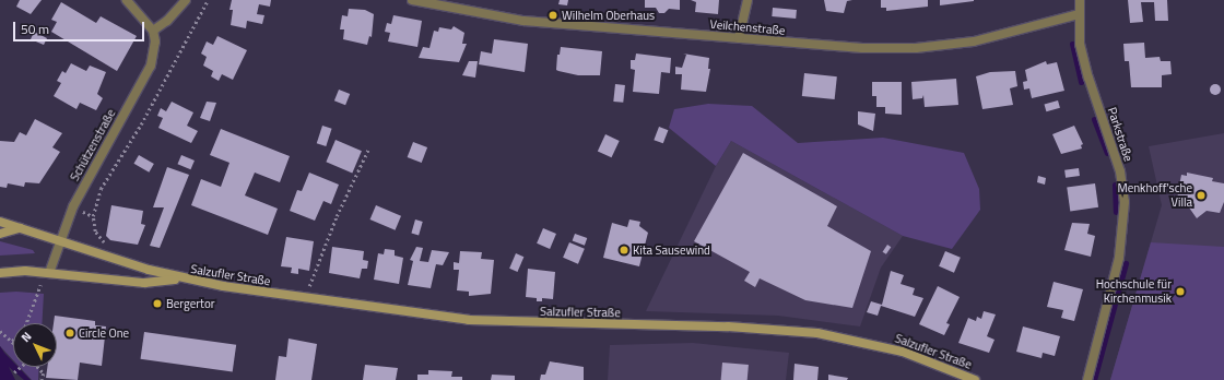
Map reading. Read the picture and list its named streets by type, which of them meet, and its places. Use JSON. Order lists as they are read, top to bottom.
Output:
{
  "streets": {
    "main road": ["Salzufler Straße"],
    "street": ["Veilchenstraße", "Parkstraße", "Schützenstraße"]
  },
  "crossings": [
    ["Veilchenstraße", "Parkstraße"],
    ["Schützenstraße", "Salzufler Straße"]
  ],
  "places": [
    "Wilhelm Oberhaus",
    "Menkhoff'sche Villa",
    "Kita Sausewind",
    "Hochschule für Kirchenmusik",
    "Bergertor",
    "Circle One"
  ],
  "scale_bar": "50 m",
  "north": "top left"
}
